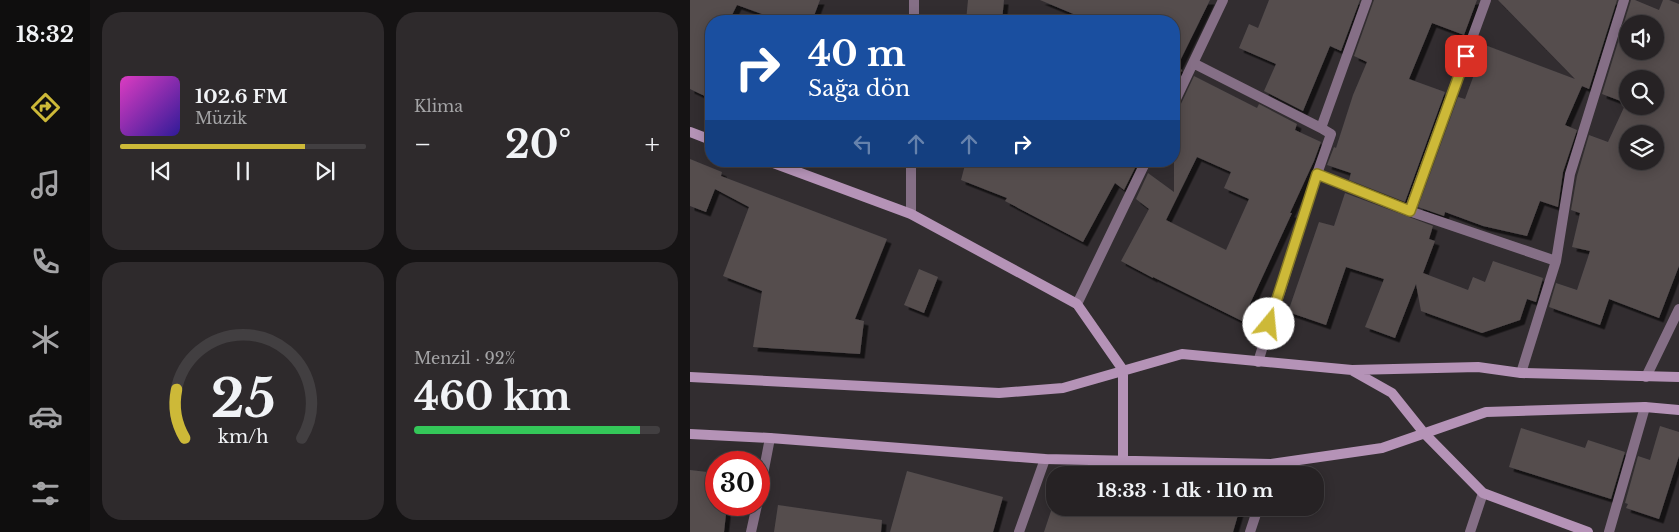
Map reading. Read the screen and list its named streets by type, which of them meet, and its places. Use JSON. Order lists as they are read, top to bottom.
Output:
{
  "page": {
    "tabs": "18:32",
    "tile": [
      "Klima",
      ["Menzil · 92%", "460 km"]
    ],
    "turn": ["40 m", "Sağa dön"],
    "song": ["102.6 FM", "Müzik"],
    "heat": ["−", "20°", "+"],
    "limit": "30",
    "trip": "18:33 · 1 dk · 110 m",
    "gauge": ["25", "km/h"]
  }
}
